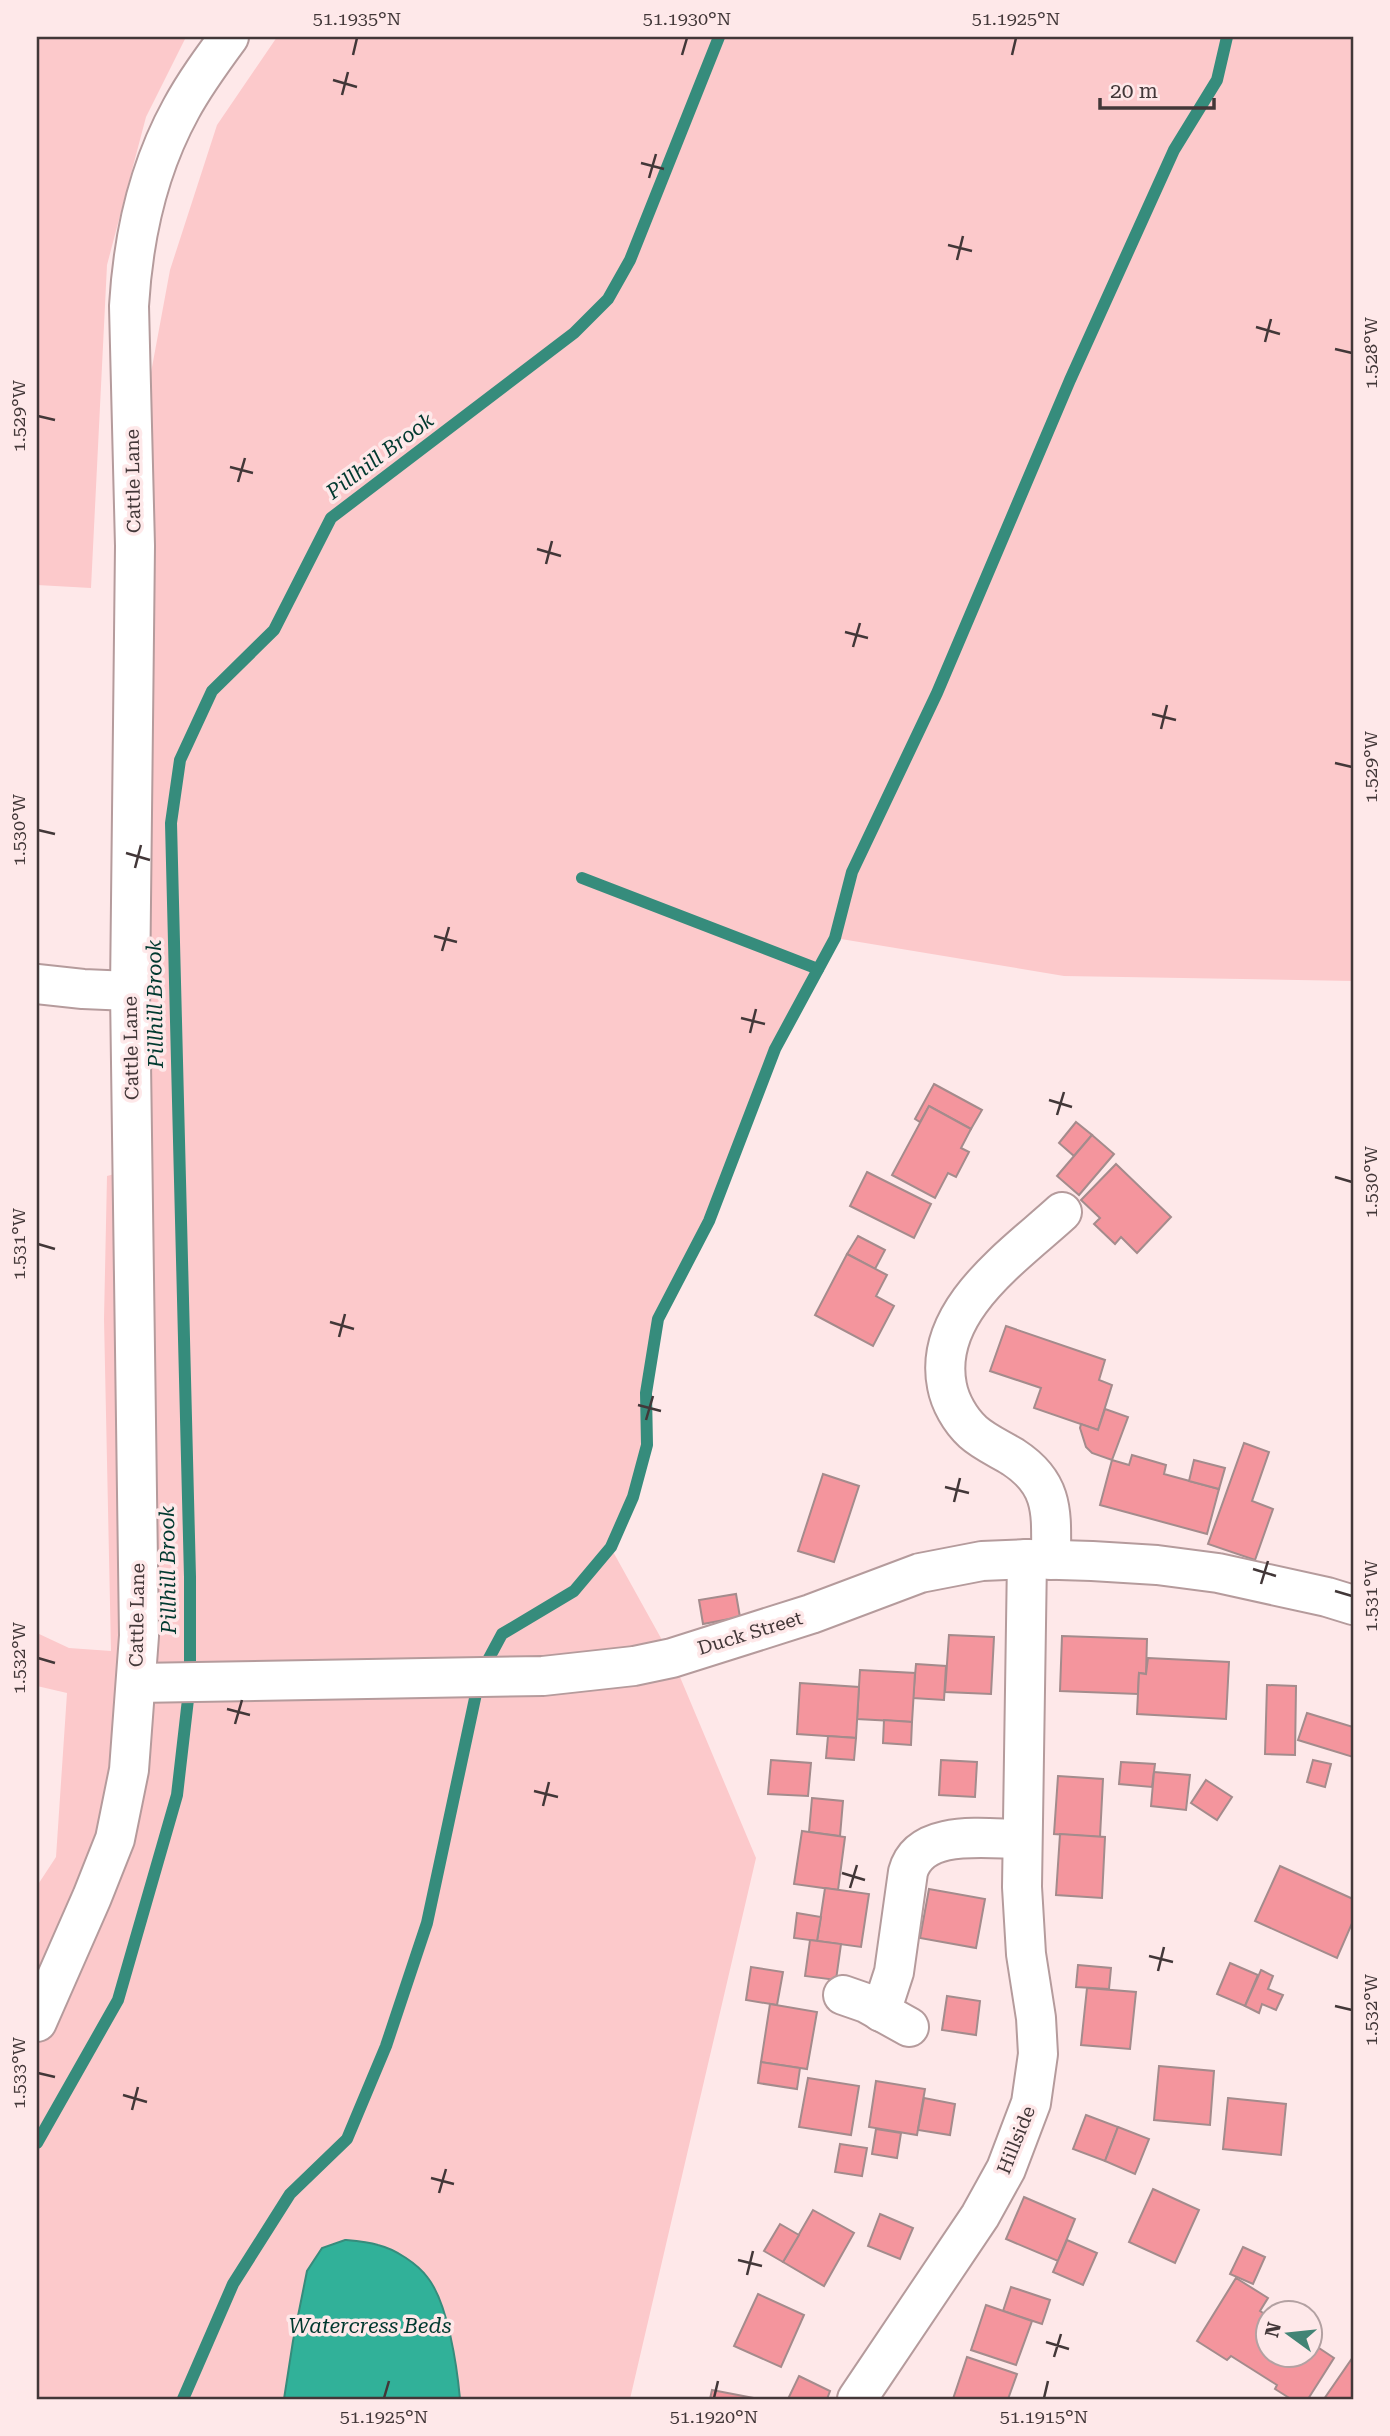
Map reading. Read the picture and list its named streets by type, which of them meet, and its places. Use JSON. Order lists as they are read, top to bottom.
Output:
{
  "streets": {
    "street": ["Cattle Lane", "Duck Street", "Hillside"]
  },
  "crossings": [
    ["Cattle Lane", "Duck Street"],
    ["Duck Street", "Hillside"]
  ],
  "water": ["Pillhill Brook", "Watercress Beds"],
  "scale_bar": "20 m",
  "north": "left",
  "coordinates": [
    "51.1935°N",
    "51.1930°N",
    "51.1925°N",
    "1.528°W",
    "1.529°W",
    "1.530°W",
    "1.531°W",
    "1.532°W",
    "1.533°W",
    "51.1920°N",
    "51.1915°N"
  ]
}
